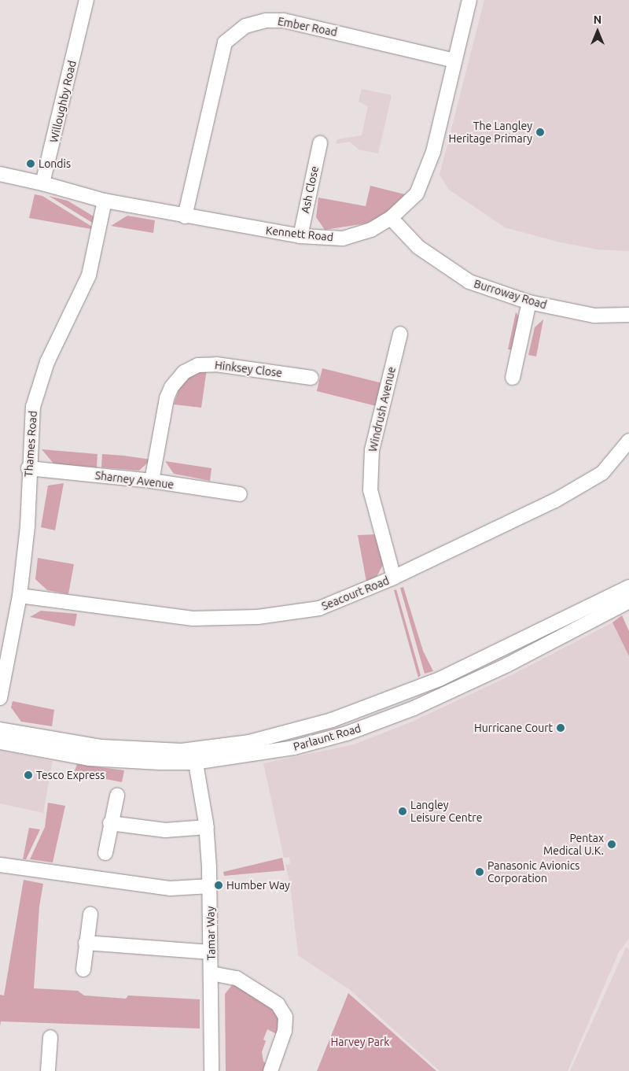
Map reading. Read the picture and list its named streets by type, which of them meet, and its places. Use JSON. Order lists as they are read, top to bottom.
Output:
{
  "streets": {
    "street": [
      "Ember Road",
      "Willoughby Road",
      "Ash Close",
      "Kennett Road",
      "Burroway Road",
      "Hinksey Close",
      "Windrush Avenue",
      "Thames Road",
      "Sharney Avenue",
      "Seacourt Road",
      "Parlaunt Road",
      "Tamar Way"
    ]
  },
  "crossings": [
    ["Ember Road", "Kennett Road"],
    ["Willoughby Road", "Kennett Road"],
    ["Ash Close", "Kennett Road"],
    ["Kennett Road", "Burroway Road"],
    ["Kennett Road", "Thames Road"],
    ["Hinksey Close", "Sharney Avenue"],
    ["Windrush Avenue", "Seacourt Road"],
    ["Thames Road", "Sharney Avenue"],
    ["Thames Road", "Seacourt Road"],
    ["Parlaunt Road", "Tamar Way"]
  ],
  "parks": ["Harvey Park"],
  "places": [
    "The Langley Heritage Primary",
    "Londis",
    "Hurricane Court",
    "Tesco Express",
    "Langley Leisure Centre",
    "Pentax Medical U.K.",
    "Panasonic Avionics Corporation",
    "Humber Way"
  ],
  "north": "top"
}
